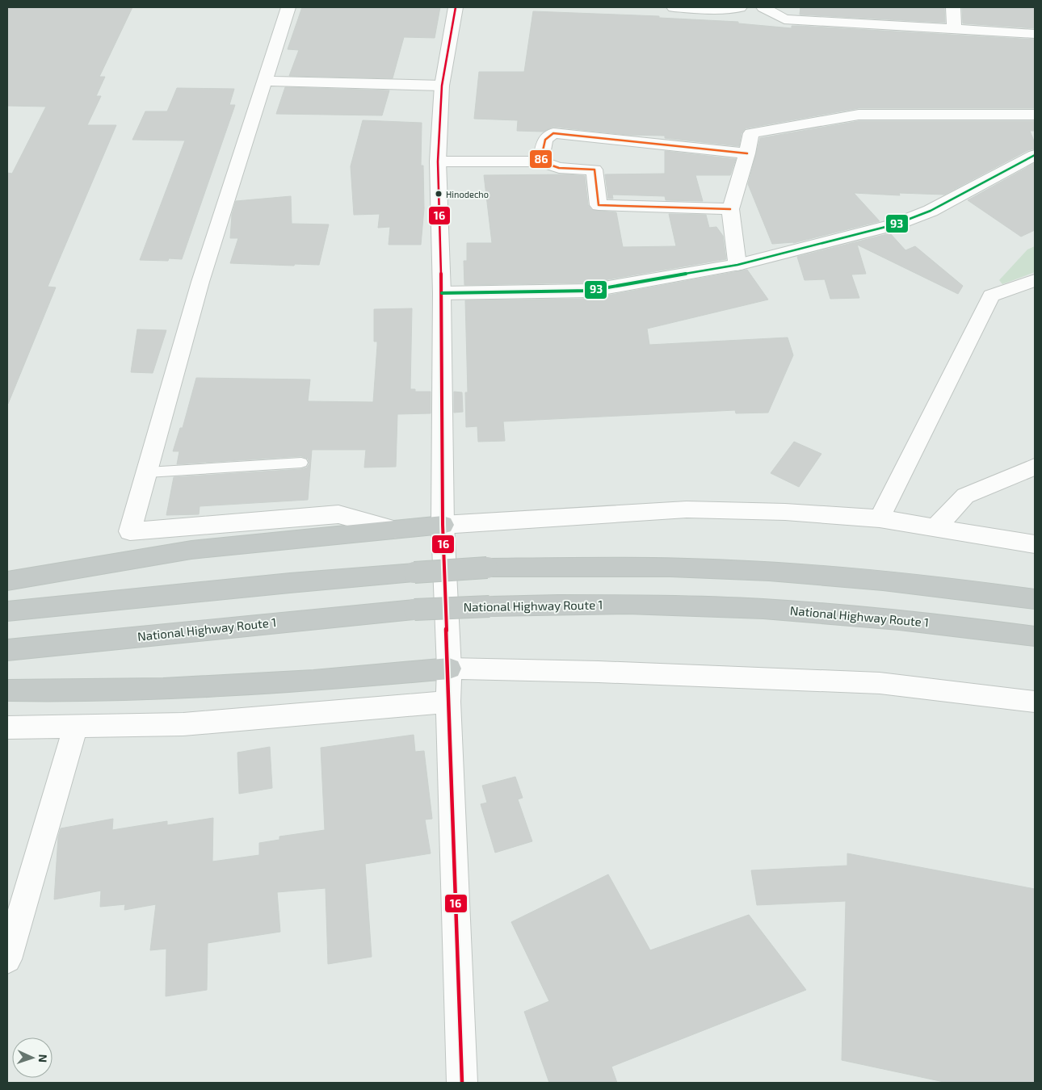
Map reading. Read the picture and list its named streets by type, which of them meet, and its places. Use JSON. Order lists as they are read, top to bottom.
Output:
{
  "streets": {
    "highway": ["National Highway Route 1"]
  },
  "places": ["Hinodecho"],
  "lines": ["transit line 16", "transit line 86", "transit line 93"],
  "north": "right"
}
